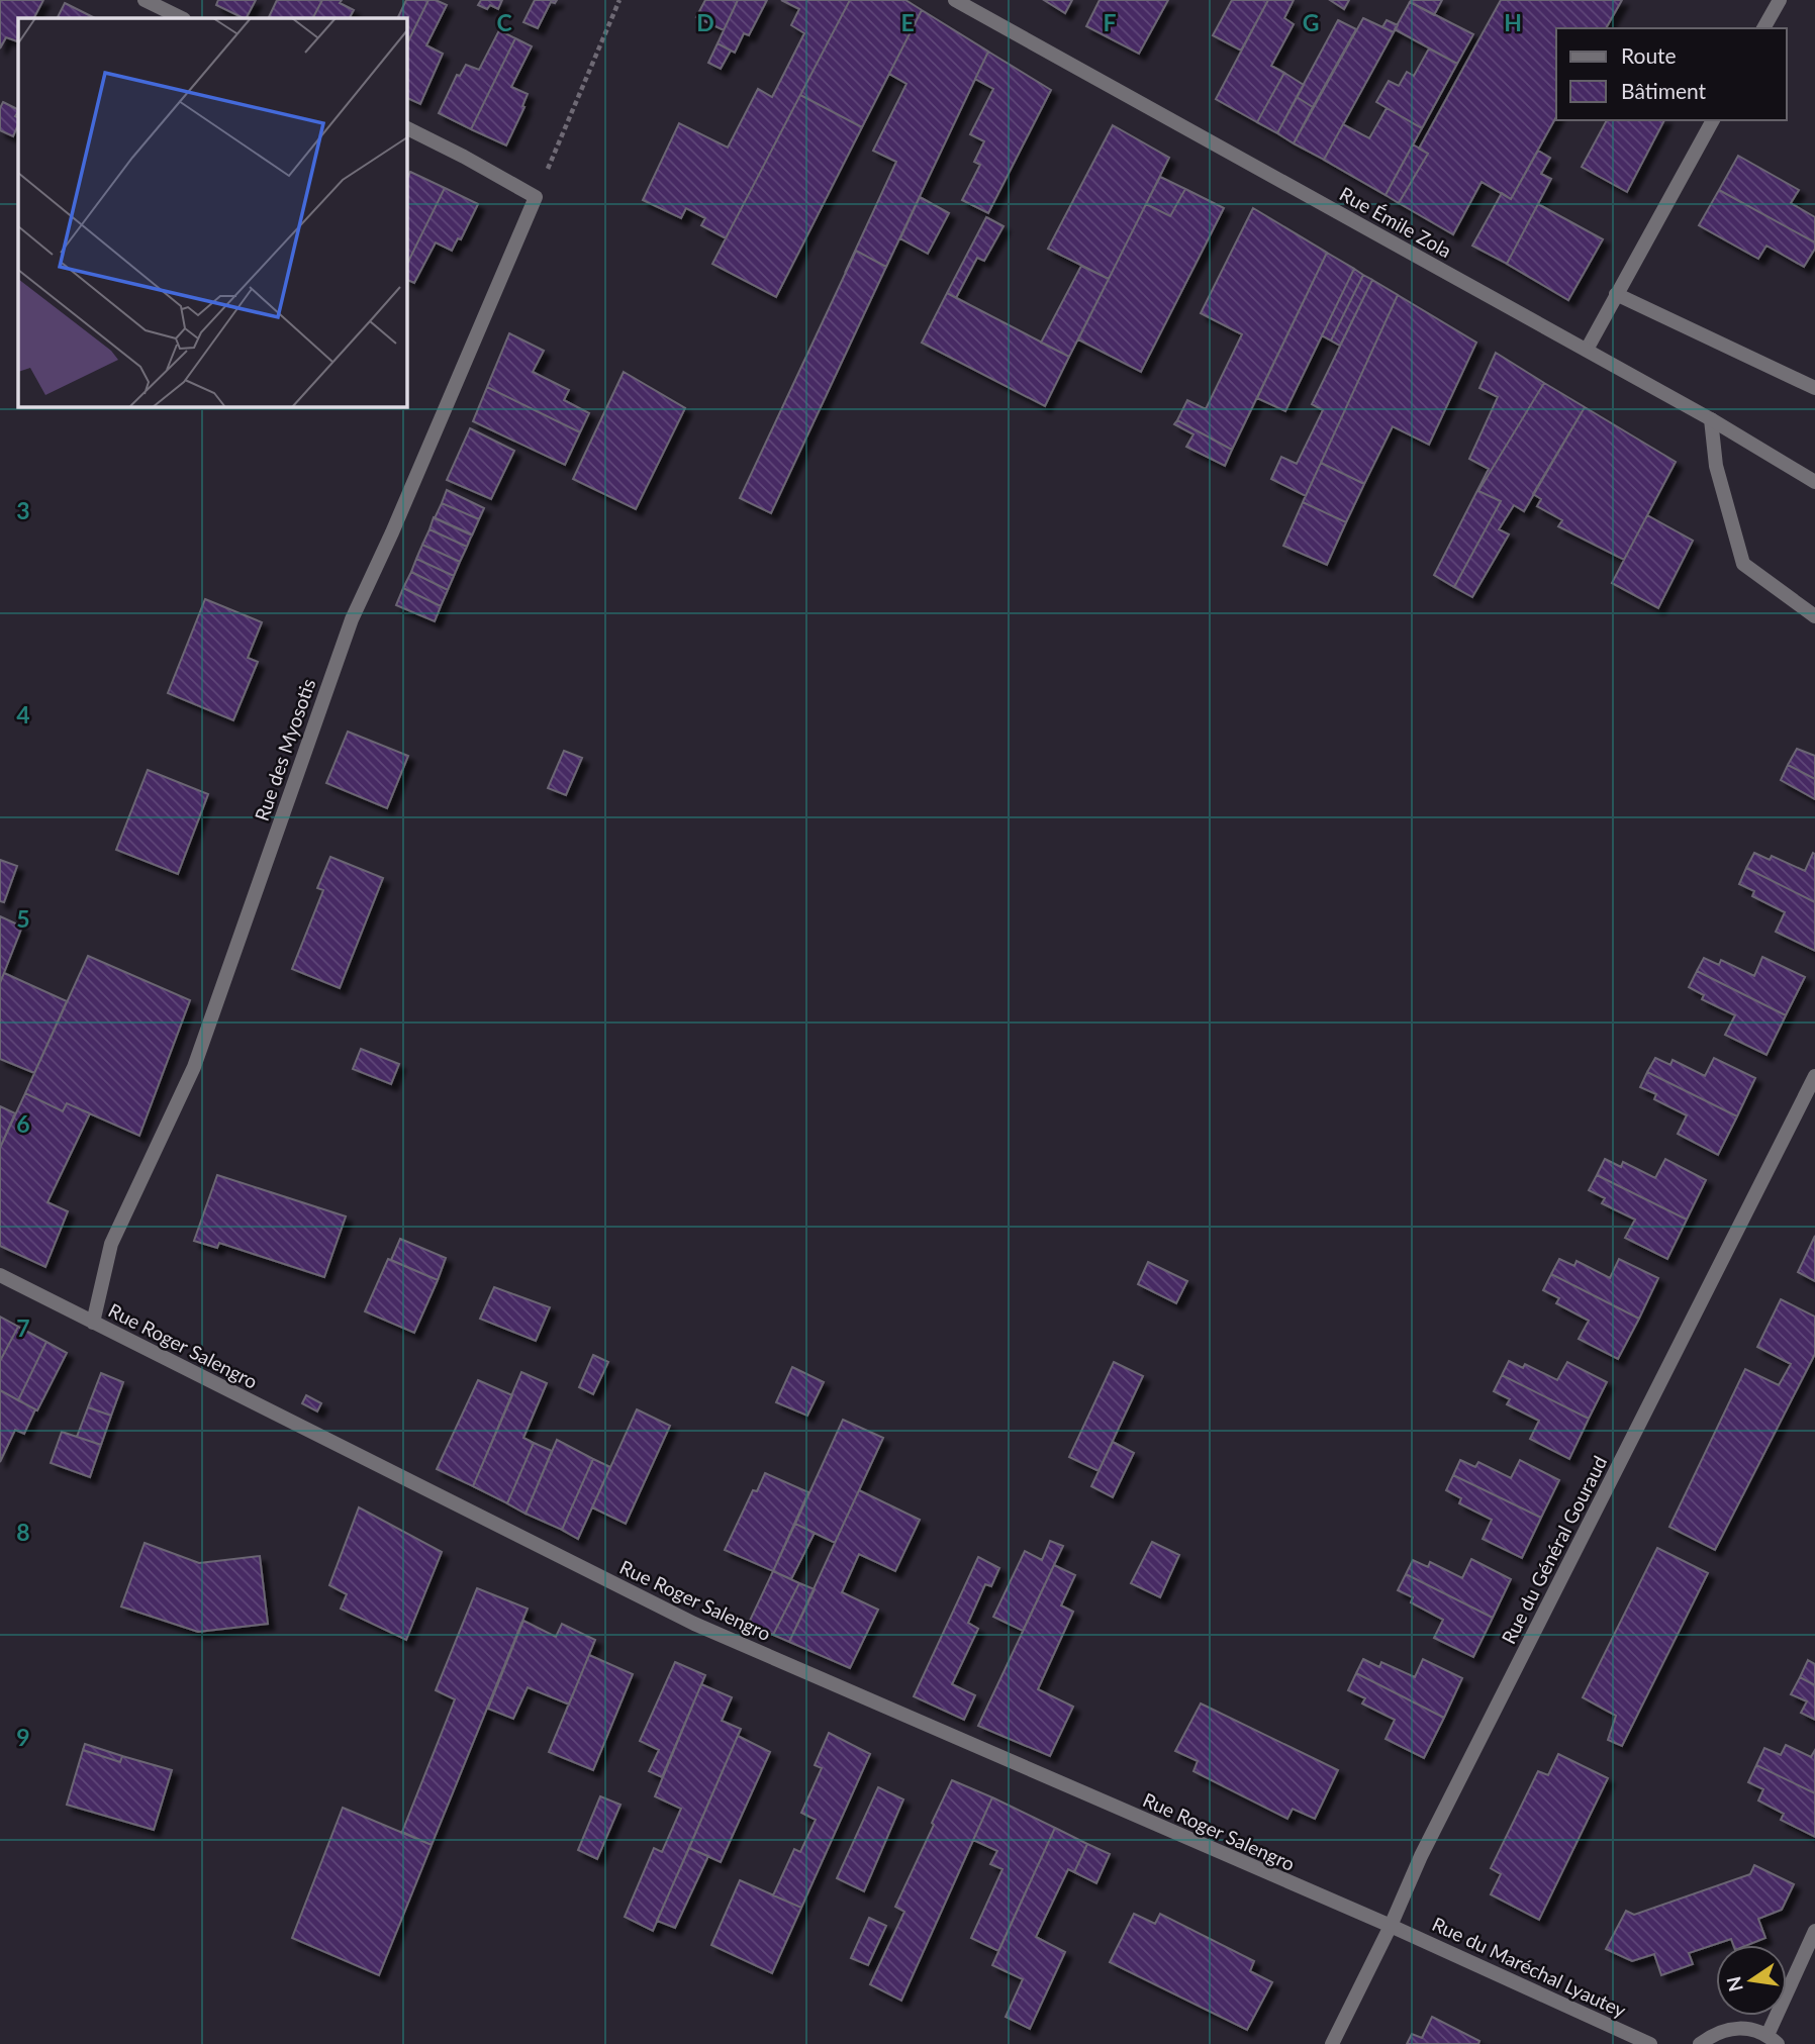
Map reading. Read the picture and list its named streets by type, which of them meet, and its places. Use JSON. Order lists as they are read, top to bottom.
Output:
{
  "streets": {
    "street": [
      "Rue Émile Zola",
      "Rue des Myosotis",
      "Rue Roger Salengro",
      "Rue du Général Gouraud",
      "Rue du Maréchal Lyautey"
    ]
  },
  "crossings": [
    ["Rue des Myosotis", "Rue Roger Salengro"],
    ["Rue Roger Salengro", "Rue du Général Gouraud"],
    ["Rue Roger Salengro", "Rue du Maréchal Lyautey"],
    ["Rue du Général Gouraud", "Rue du Maréchal Lyautey"]
  ],
  "legend": ["Route", "Bâtiment"],
  "north": "left",
  "grid": {
    "columns": [
      "C",
      "D",
      "E",
      "F",
      "G",
      "H"
    ],
    "rows": [
      "3",
      "4",
      "5",
      "6",
      "7",
      "8",
      "9"
    ]
  }
}
